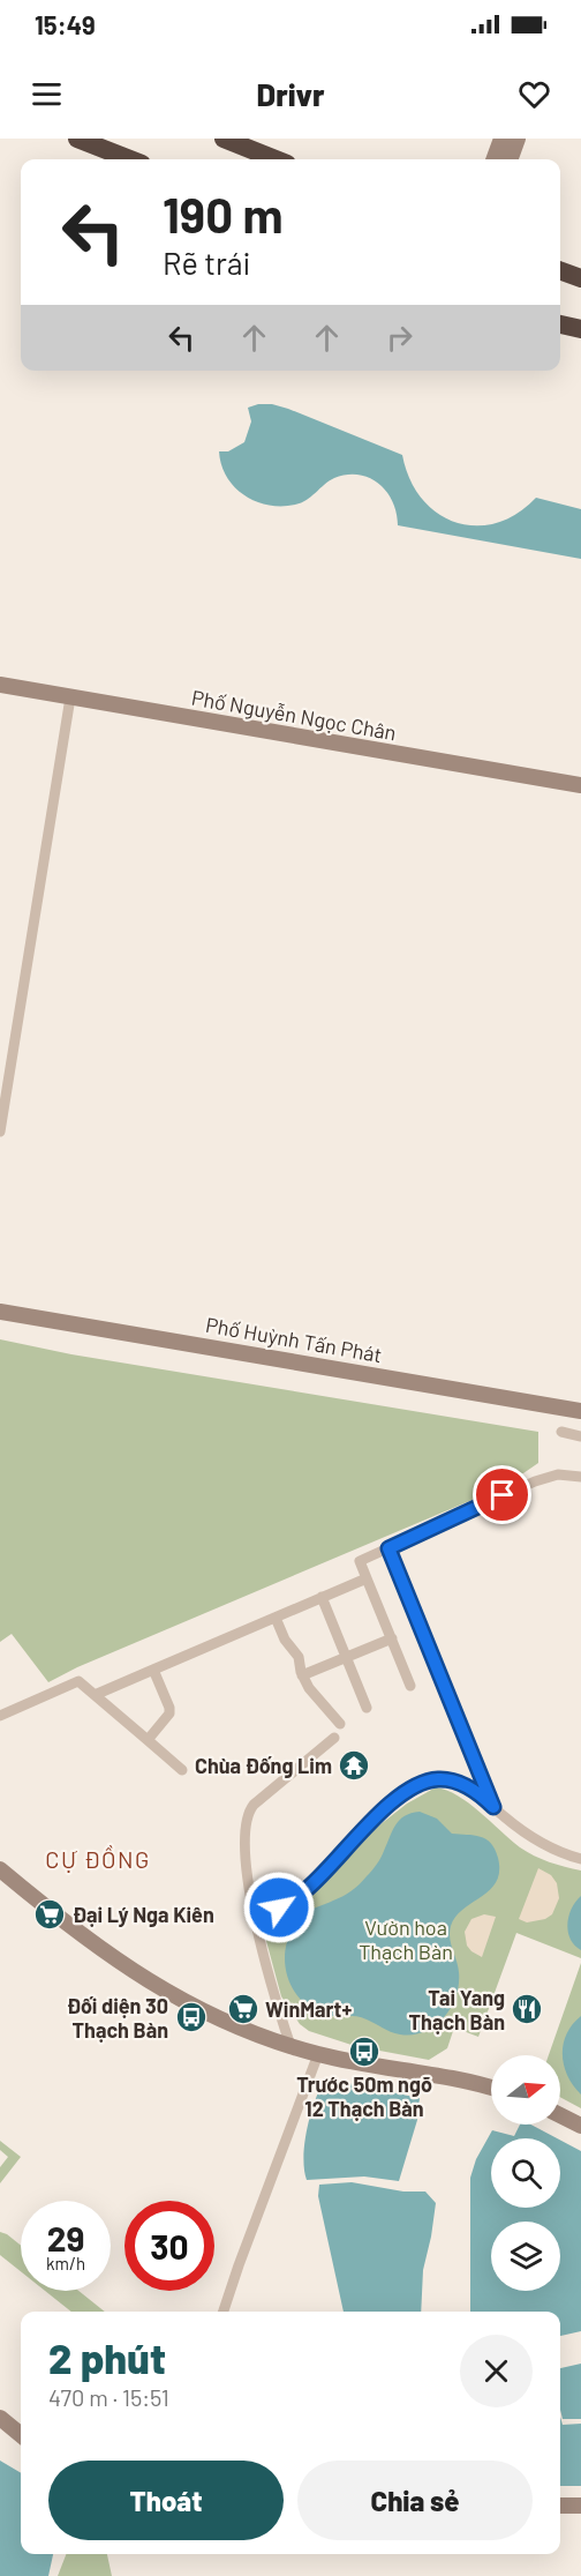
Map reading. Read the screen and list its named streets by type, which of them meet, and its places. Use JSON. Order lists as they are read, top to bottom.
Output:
{
  "streets": {
    "street": ["Phố Nguyễn Ngọc Chân", "Phố Huỳnh Tấn Phát"]
  },
  "districts": ["CỰ ĐỒNG"],
  "parks": ["Vườn hoa Thạch Bàn"],
  "places": {
    "temple": ["Chùa Đống Lim"],
    "supermarket": ["Đại Lý Nga Kiên", "WinMart+"],
    "restaurant": ["Tai Yang Thạch Bàn"],
    "bus stop": ["Đối diện 30 Thạch Bàn", "Trước 50m ngõ 12 Thạch Bàn"]
  },
  "north": "right",
  "page": {
    "status": "15:49",
    "header": "Drivr",
    "turn": ["190 m", "Rẽ trái"],
    "speed": "29 km/h",
    "limit": "30",
    "heading": ["2 phút", "470 m · 15:51"],
    "buttons": ["Thoát", "Chia sẻ"]
  }
}
